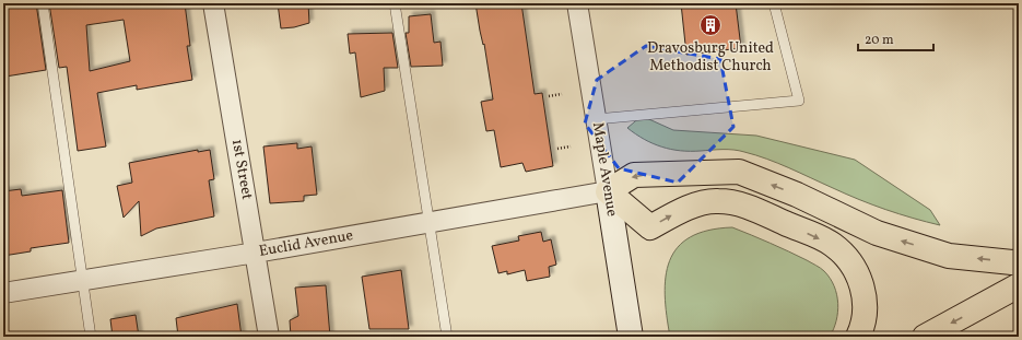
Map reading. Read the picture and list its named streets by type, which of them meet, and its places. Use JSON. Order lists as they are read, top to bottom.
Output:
{
  "streets": {
    "main road": ["Maple Avenue"],
    "street": ["1st Street", "Euclid Avenue"]
  },
  "crossings": [
    ["1st Street", "Euclid Avenue"],
    ["Maple Avenue", "Euclid Avenue"]
  ],
  "places": {
    "building": ["Dravosburg United Methodist Church"]
  },
  "scale_bar": "20 m"
}
